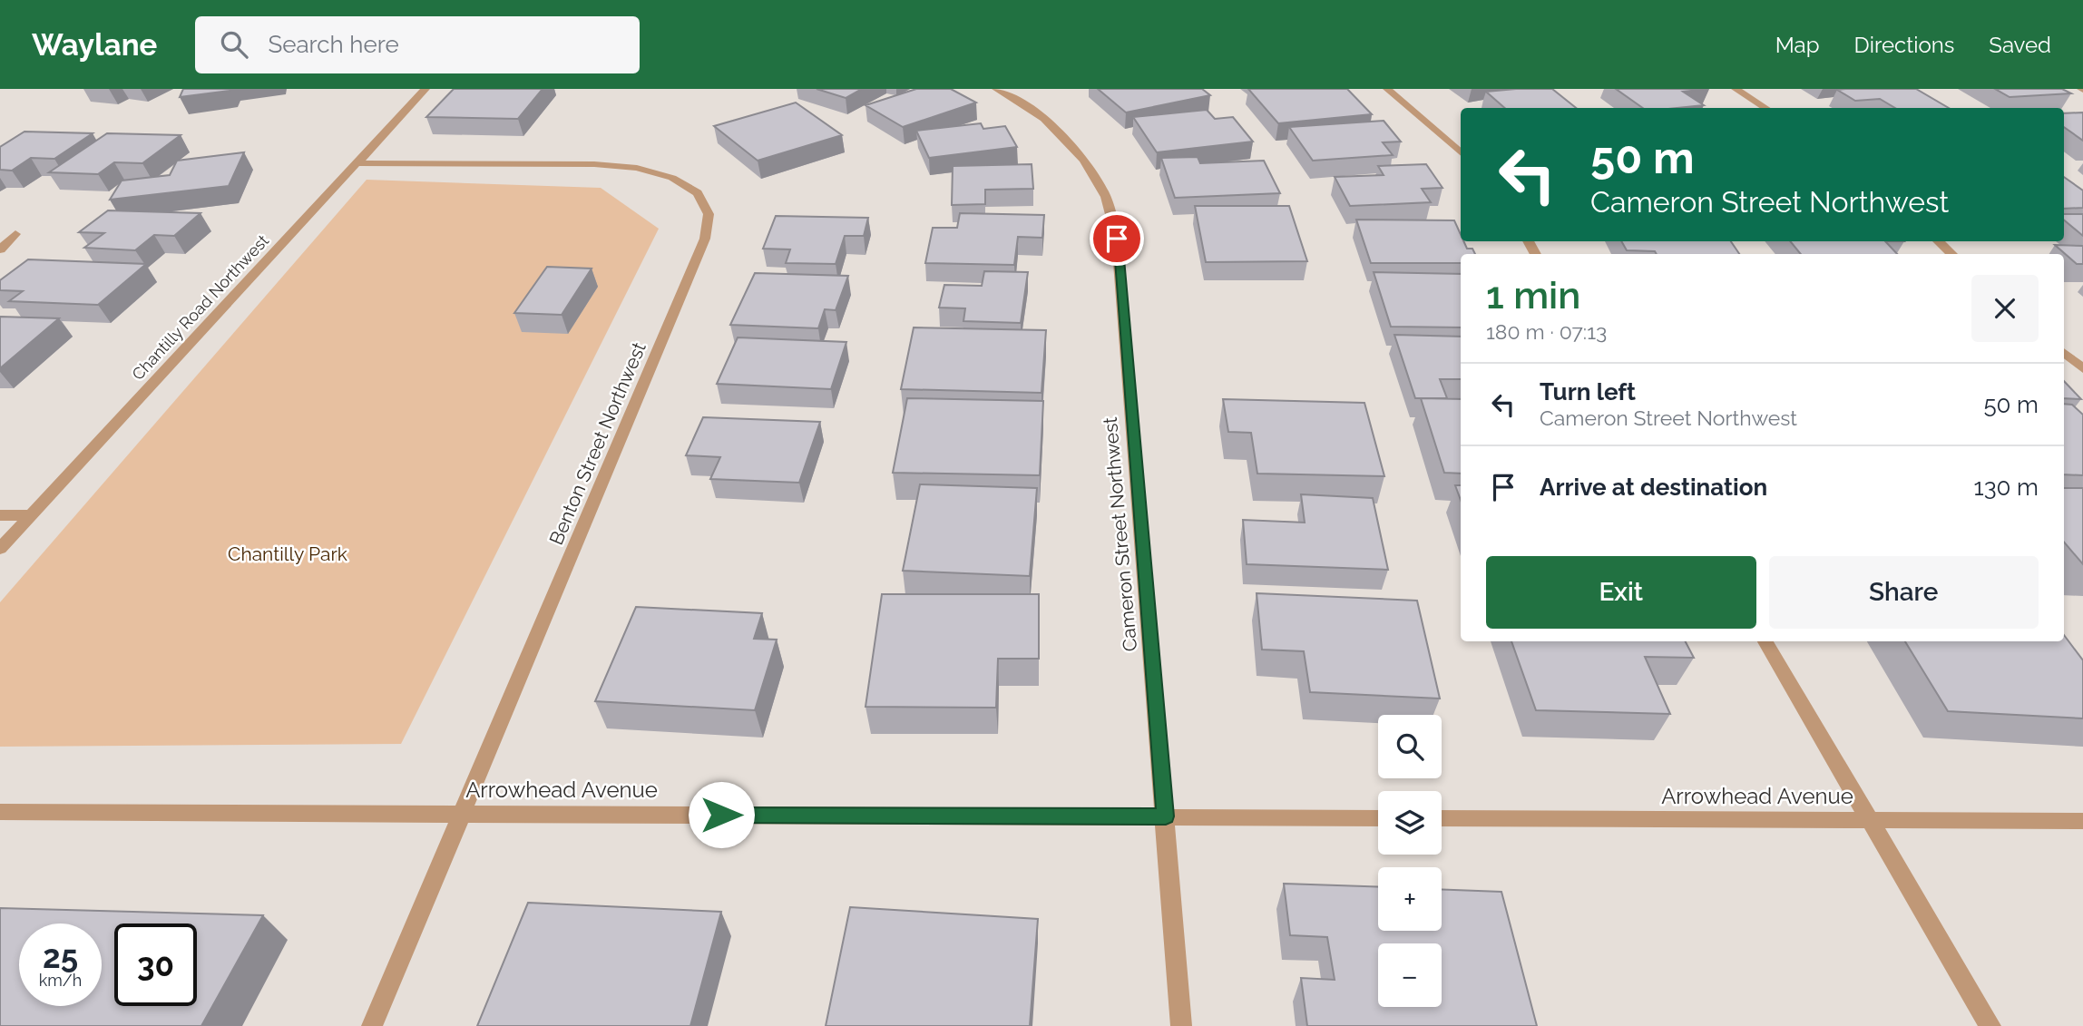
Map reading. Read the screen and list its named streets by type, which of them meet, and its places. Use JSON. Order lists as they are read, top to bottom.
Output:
{
  "streets": {
    "street": [
      "Chantilly Road Northwest",
      "Benton Street Northwest",
      "Cameron Street Northwest",
      "Arrowhead Avenue"
    ]
  },
  "crossings": [
    ["Chantilly Road Northwest", "Benton Street Northwest"],
    ["Benton Street Northwest", "Arrowhead Avenue"],
    ["Cameron Street Northwest", "Arrowhead Avenue"]
  ],
  "parks": ["Chantilly Park"],
  "page": {
    "header": "Waylane",
    "search": "Search here",
    "nav": ["Map", "Directions", "Saved"],
    "turn": ["50 m", "Cameron Street Northwest"],
    "heading": ["1 min", "180 m · 07:13"],
    "list": [
      {
        "name": "Turn left",
        "note": "Cameron Street Northwest",
        "value": "50 m"
      },
      {
        "name": "Arrive at destination",
        "value": "130 m"
      }
    ],
    "buttons": ["Exit", "Share"],
    "map_buttons": ["+", "−"],
    "speed": "25 km/h",
    "limit": "30"
  }
}
